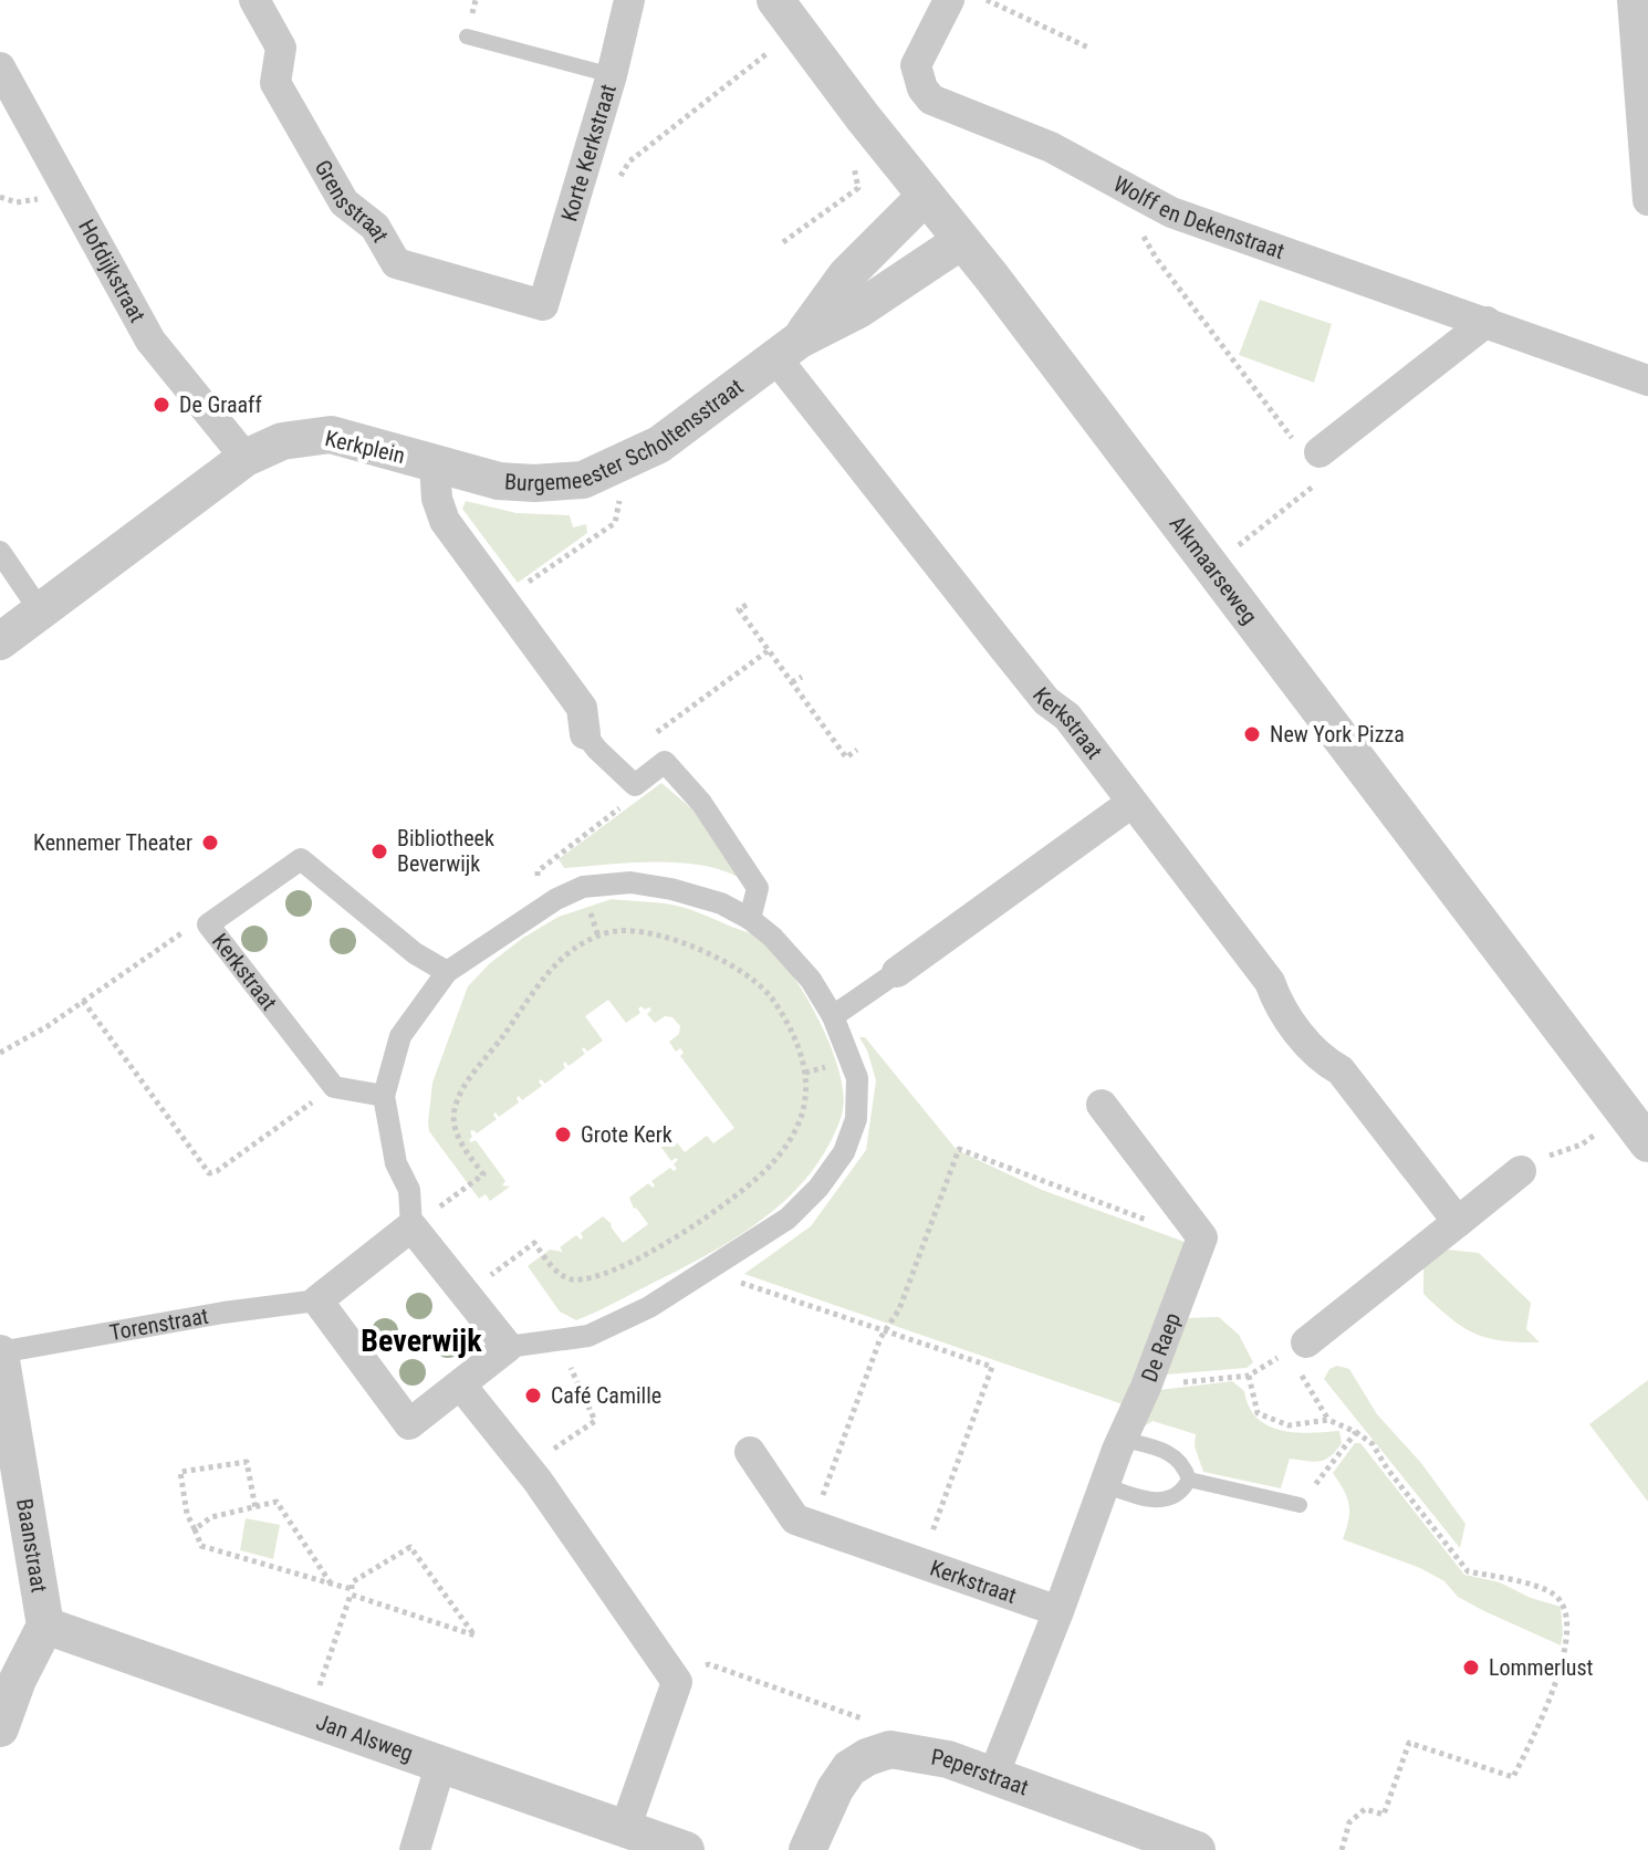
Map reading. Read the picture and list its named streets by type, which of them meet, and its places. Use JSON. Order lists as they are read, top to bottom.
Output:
{
  "streets": {
    "street": [
      "Korte Kerkstraat",
      "Grensstraat",
      "Wolff en Dekenstraat",
      "Hofdijkstraat",
      "Burgemeester Scholtensstraat",
      "Kerkplein",
      "Alkmaarseweg",
      "Kerkstraat",
      "Torenstraat",
      "De Raep",
      "Baanstraat",
      "Jan Alsweg",
      "Peperstraat"
    ]
  },
  "crossings": [
    ["Korte Kerkstraat", "Grensstraat"],
    ["Hofdijkstraat", "Kerkplein"],
    ["Burgemeester Scholtensstraat", "Kerkplein"],
    ["Burgemeester Scholtensstraat", "Alkmaarseweg"],
    ["Burgemeester Scholtensstraat", "Kerkstraat"],
    ["Kerkstraat", "De Raep"],
    ["Torenstraat", "Baanstraat"],
    ["Baanstraat", "Jan Alsweg"]
  ],
  "districts": ["Beverwijk"],
  "places": [
    "De Graaff",
    "New York Pizza",
    "Kennemer Theater",
    "Bibliotheek Beverwijk",
    "Grote Kerk",
    "Café Camille",
    "Lommerlust"
  ]
}
